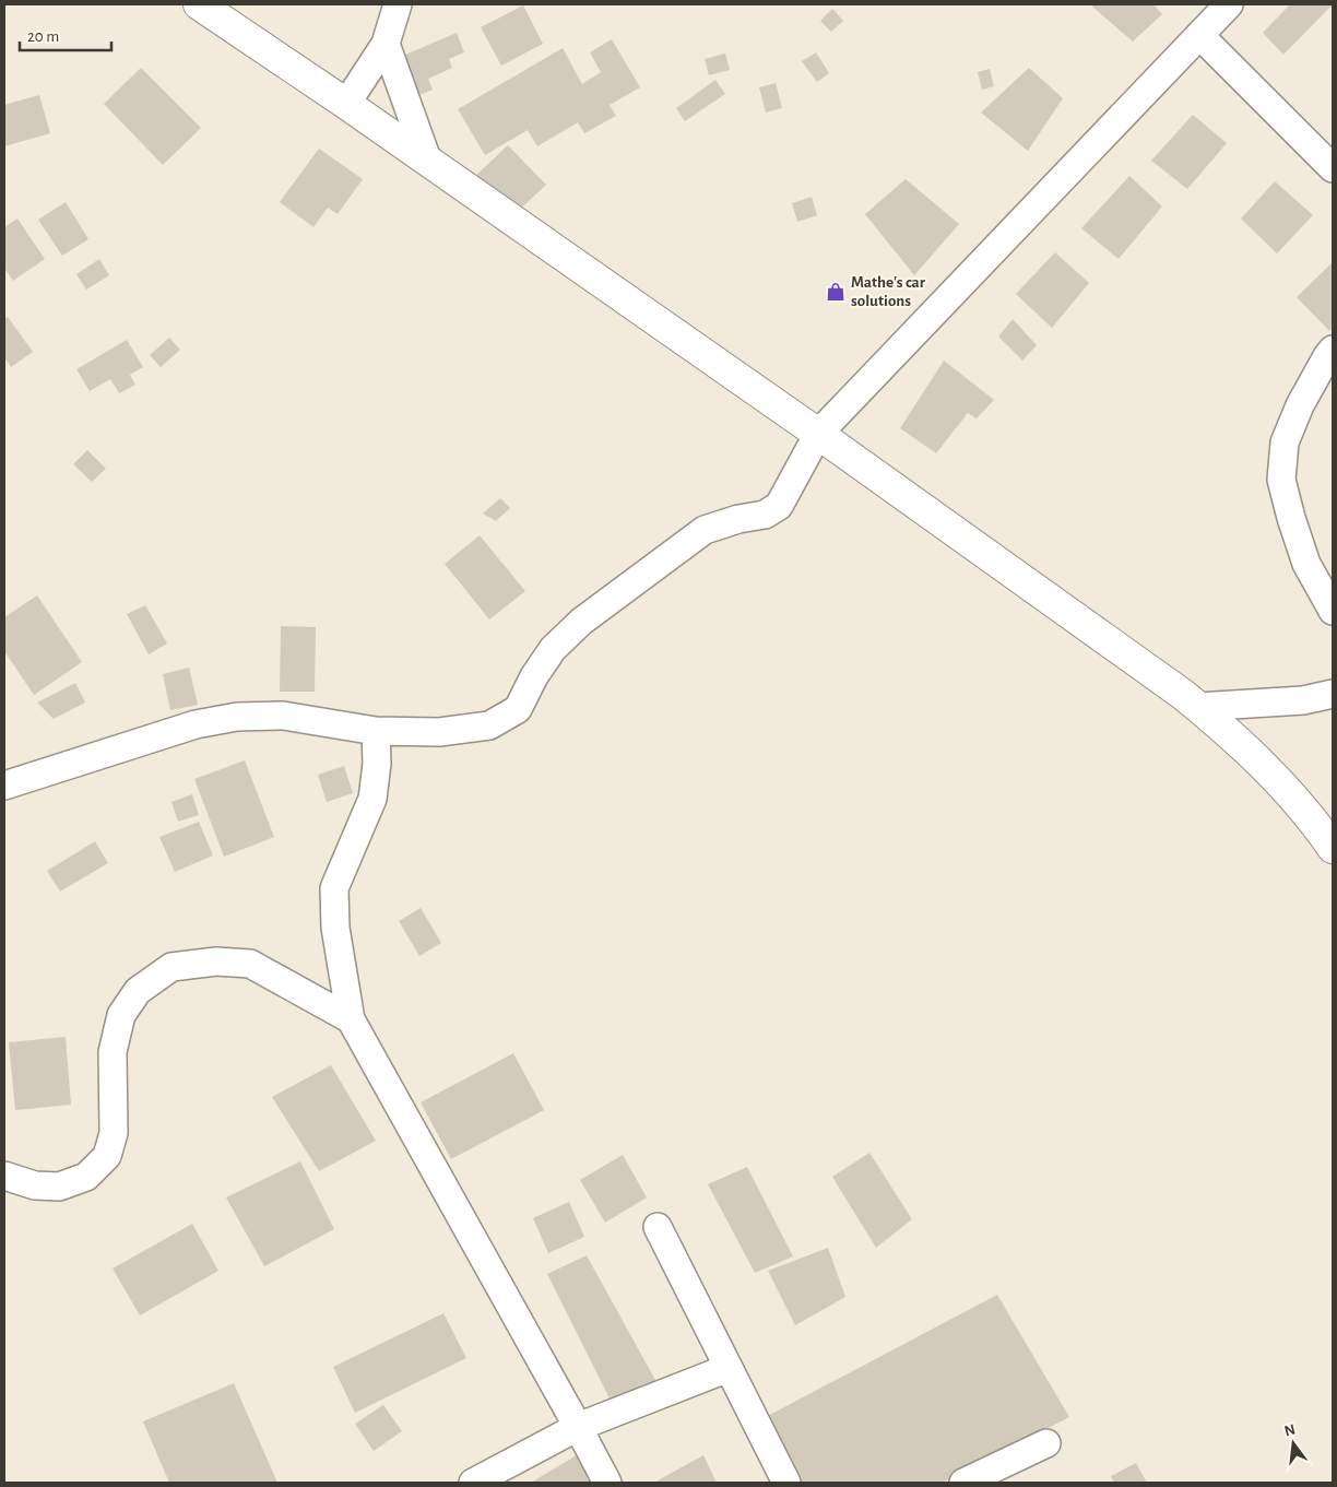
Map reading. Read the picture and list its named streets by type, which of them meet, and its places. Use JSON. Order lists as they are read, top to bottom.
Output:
{
  "places": {
    "shop": ["Mathe's car solutions"]
  },
  "scale_bar": "20 m",
  "north": "top"
}
